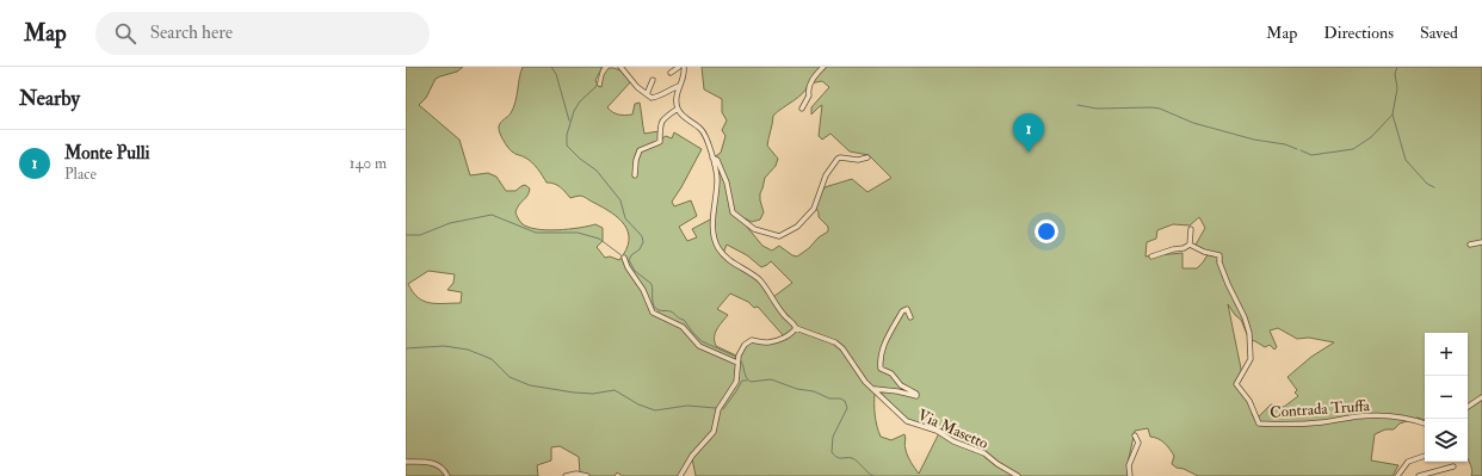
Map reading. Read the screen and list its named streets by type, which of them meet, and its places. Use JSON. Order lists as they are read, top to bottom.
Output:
{
  "streets": {
    "street": ["Contrada Truffa", "Via Masetto"]
  },
  "page": {
    "header": "Map",
    "search": "Search here",
    "nav": ["Map", "Directions", "Saved"],
    "heading": "Nearby",
    "pins": "1",
    "list": [
      {
        "mark": "1",
        "name": "Monte Pulli",
        "note": "Place",
        "value": "140 m"
      }
    ],
    "map_buttons": ["+", "−"]
  }
}
